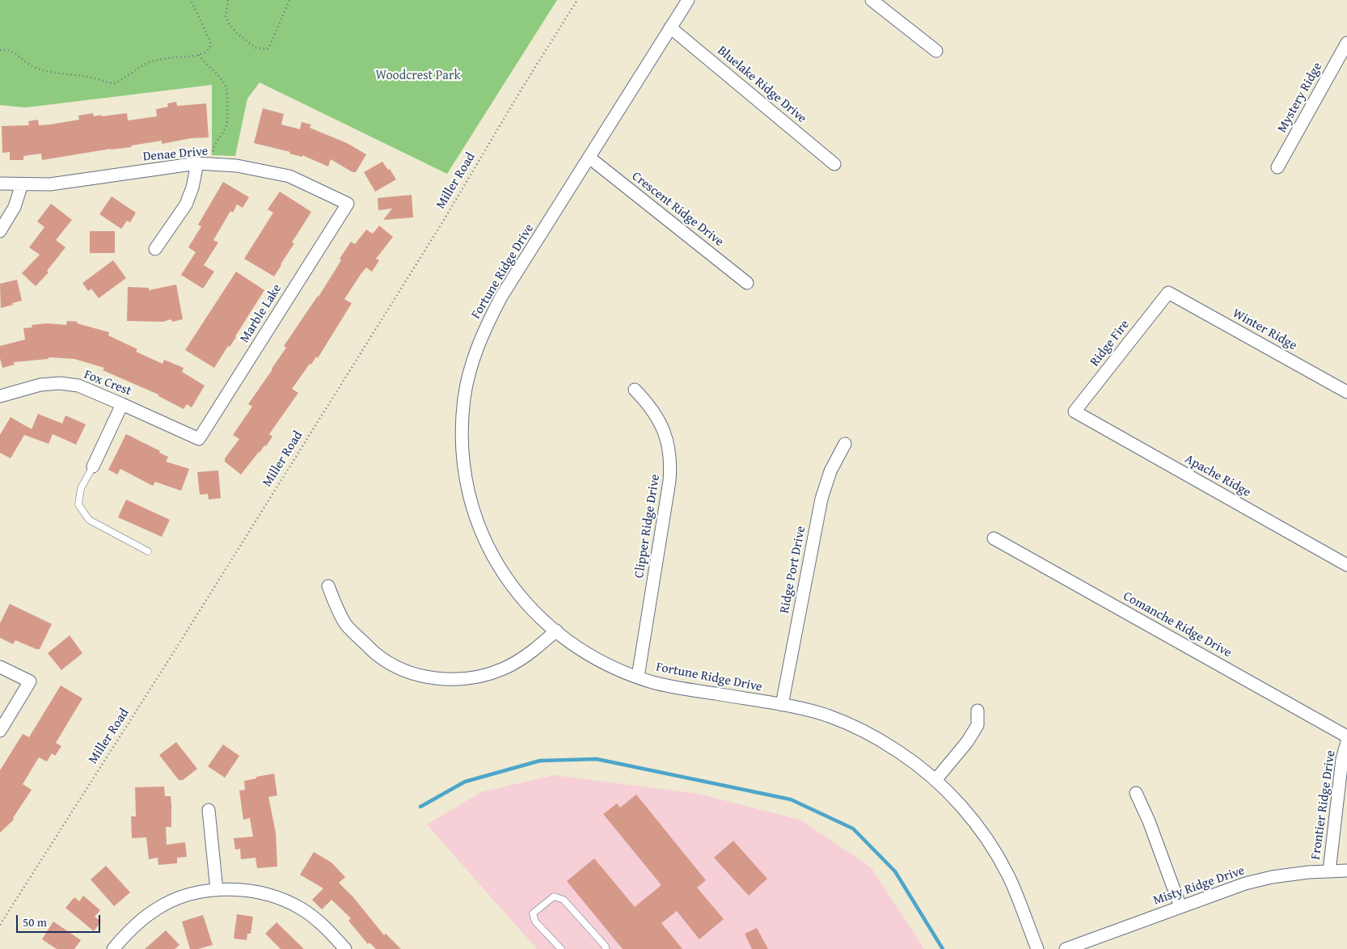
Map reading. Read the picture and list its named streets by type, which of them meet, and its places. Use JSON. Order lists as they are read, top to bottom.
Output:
{
  "streets": {
    "street": [
      "Bluelake Ridge Drive",
      "Mystery Ridge",
      "Denae Drive",
      "Crescent Ridge Drive",
      "Fortune Ridge Drive",
      "Marble Lake",
      "Winter Ridge",
      "Ridge Fire",
      "Fox Crest",
      "Apache Ridge",
      "Clipper Ridge Drive",
      "Ridge Port Drive",
      "Comanche Ridge Drive",
      "Frontier Ridge Drive",
      "Misty Ridge Drive"
    ],
    "path": ["Miller Road"]
  },
  "crossings": [
    ["Bluelake Ridge Drive", "Fortune Ridge Drive"],
    ["Denae Drive", "Marble Lake"],
    ["Crescent Ridge Drive", "Fortune Ridge Drive"],
    ["Fortune Ridge Drive", "Clipper Ridge Drive"],
    ["Fortune Ridge Drive", "Ridge Port Drive"],
    ["Marble Lake", "Fox Crest"],
    ["Winter Ridge", "Ridge Fire"],
    ["Ridge Fire", "Apache Ridge"],
    ["Frontier Ridge Drive", "Misty Ridge Drive"]
  ],
  "parks": ["Woodcrest Park"],
  "scale_bar": "50 m"
}
